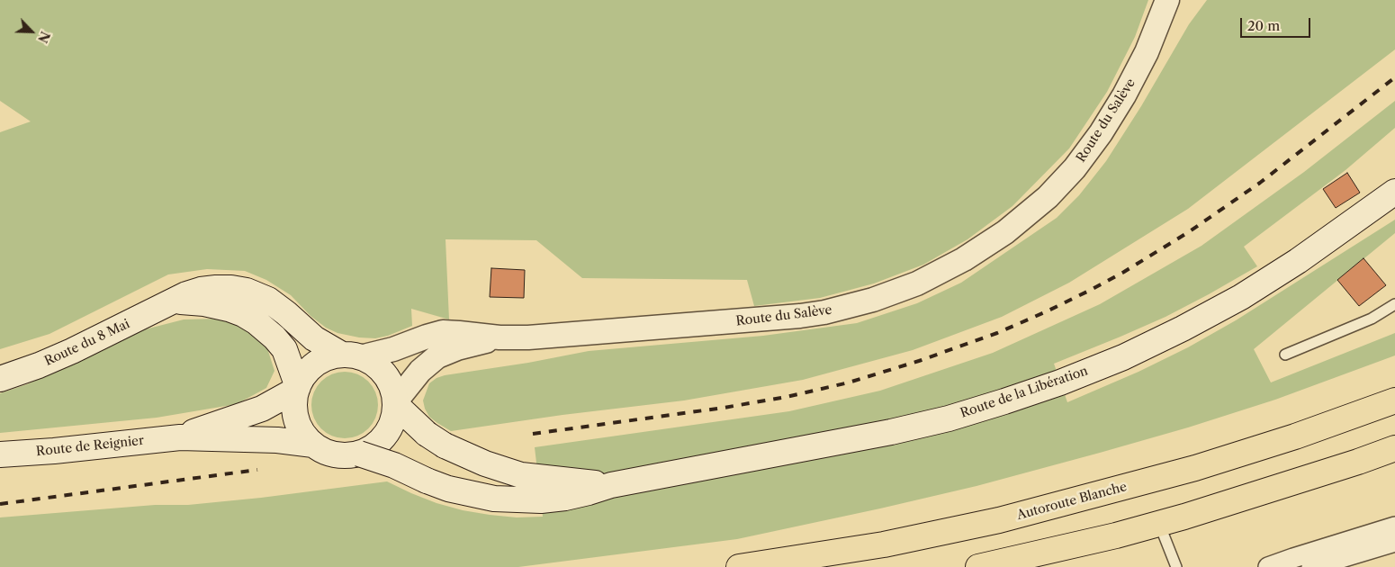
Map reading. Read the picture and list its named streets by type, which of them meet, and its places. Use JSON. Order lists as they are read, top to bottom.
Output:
{
  "streets": {
    "highway": ["Autoroute Blanche"],
    "main road": ["Route du 8 Mai", "Route de la Libération", "Route de Reignier"],
    "street": ["Route du Salève"]
  },
  "crossings": [
    ["Route du Salève", "Route du 8 Mai"],
    ["Route du Salève", "Route de la Libération"],
    ["Route du Salève", "Route de Reignier"],
    ["Route du 8 Mai", "Route de la Libération"],
    ["Route du 8 Mai", "Route de Reignier"],
    ["Route de la Libération", "Route de Reignier"]
  ],
  "scale_bar": "20 m",
  "north": "bottom right"
}
